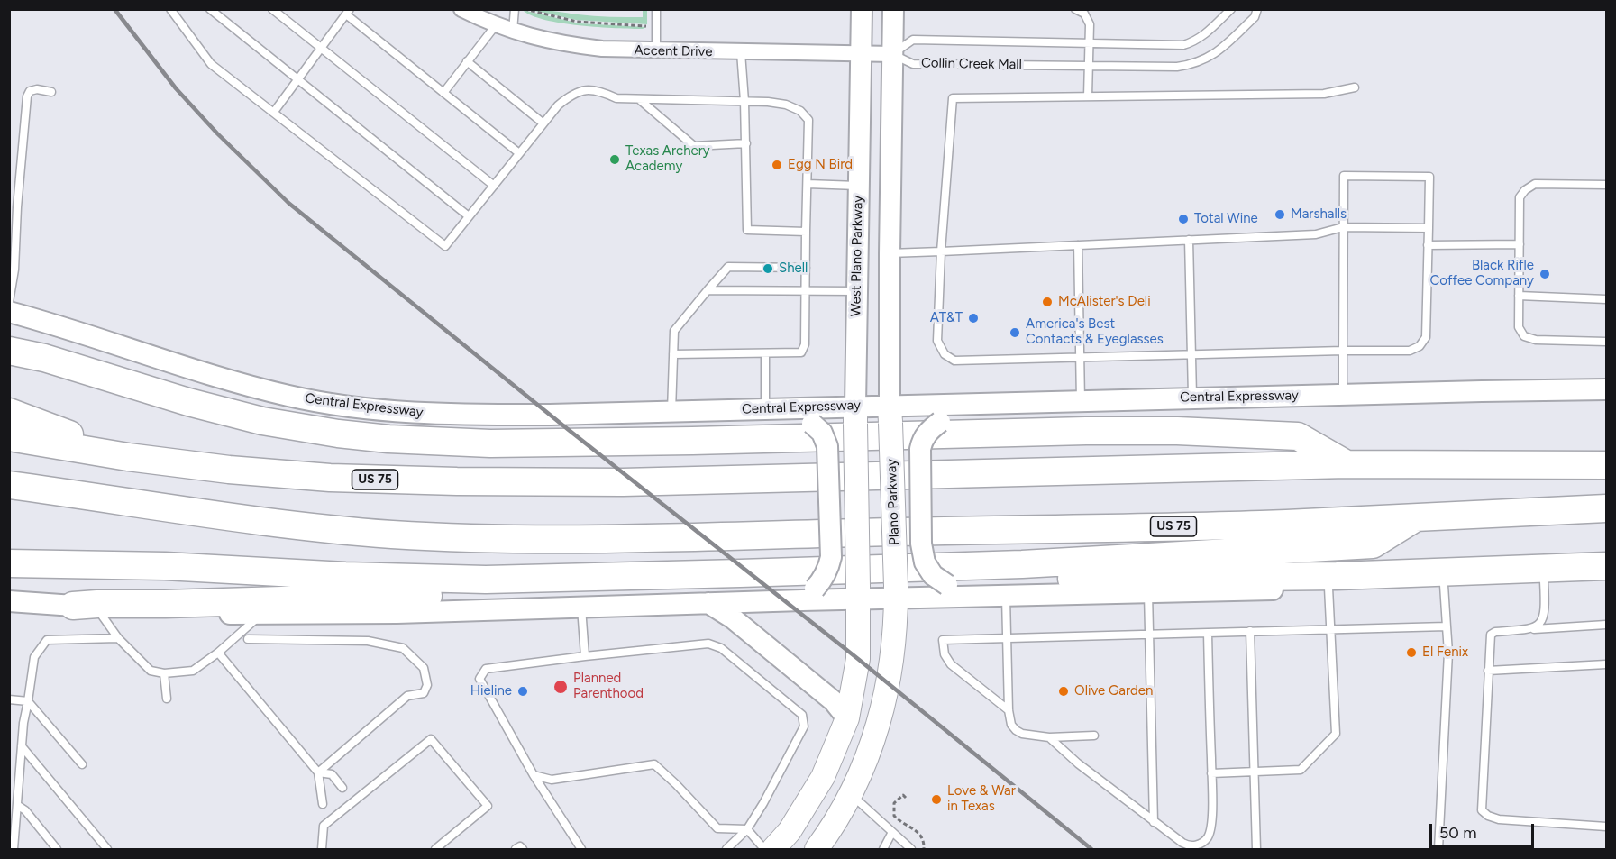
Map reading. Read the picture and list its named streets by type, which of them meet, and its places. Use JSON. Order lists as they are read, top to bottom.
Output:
{
  "streets": {
    "highway": ["US 75"],
    "main road": ["West Plano Parkway", "Central Expressway", "Plano Parkway"],
    "street": ["Accent Drive"],
    "lane": ["Collin Creek Mall"]
  },
  "crossings": [
    ["Accent Drive", "Collin Creek Mall"],
    ["Accent Drive", "West Plano Parkway"],
    ["West Plano Parkway", "Central Expressway"],
    ["Central Expressway", "Plano Parkway"]
  ],
  "places": [
    "Texas Archery Academy",
    "Egg N Bird",
    "Marshalls",
    "Total Wine",
    "Shell",
    "Black Rifle Coffee Company",
    "McAlister's Deli",
    "AT&T",
    "America's Best Contacts & Eyeglasses",
    "El Fenix",
    "Planned Parenthood",
    "Hieline",
    "Olive Garden",
    "Love & War in Texas"
  ],
  "scale_bar": "50 m"
}
